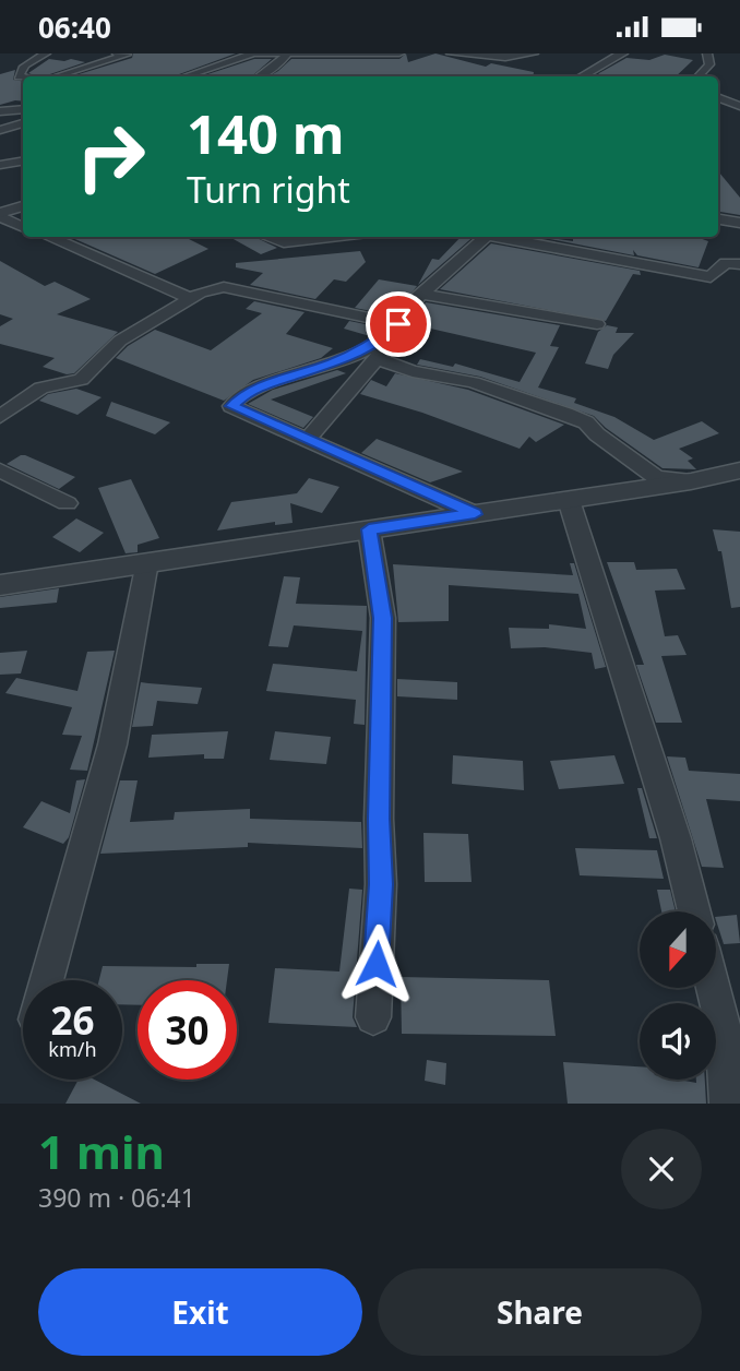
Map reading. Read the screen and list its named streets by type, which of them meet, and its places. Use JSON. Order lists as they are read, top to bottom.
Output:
{
  "north": "bottom",
  "page": {
    "status": "06:40",
    "turn": ["140 m", "Turn right"],
    "speed": "26 km/h",
    "limit": "30",
    "heading": ["1 min", "390 m · 06:41"],
    "buttons": ["Exit", "Share"]
  }
}
